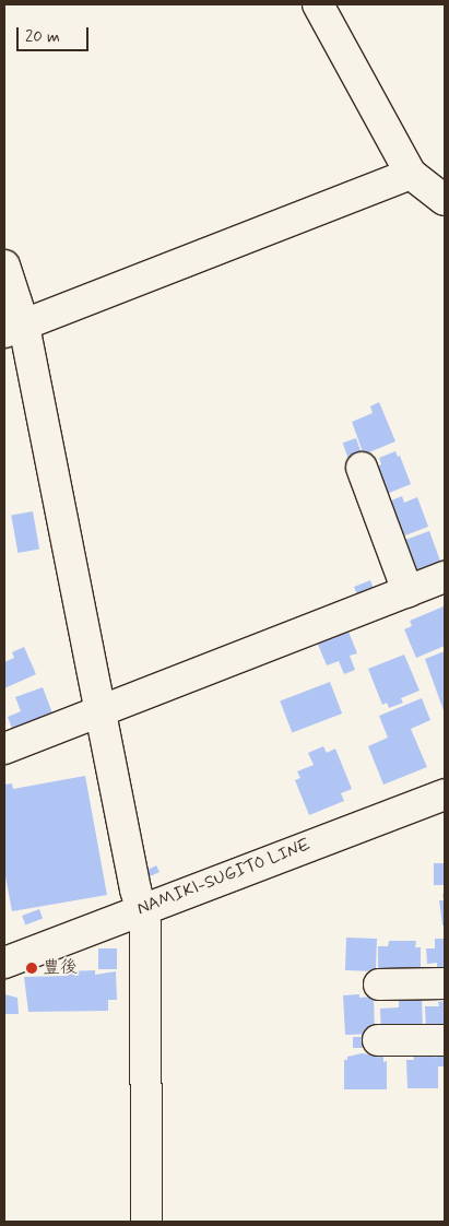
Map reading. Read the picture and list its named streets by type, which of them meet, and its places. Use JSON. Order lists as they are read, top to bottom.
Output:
{
  "streets": {
    "street": ["NAMIKI-SUGITO LINE"]
  },
  "places": ["豊後"],
  "scale_bar": "20 m"
}
